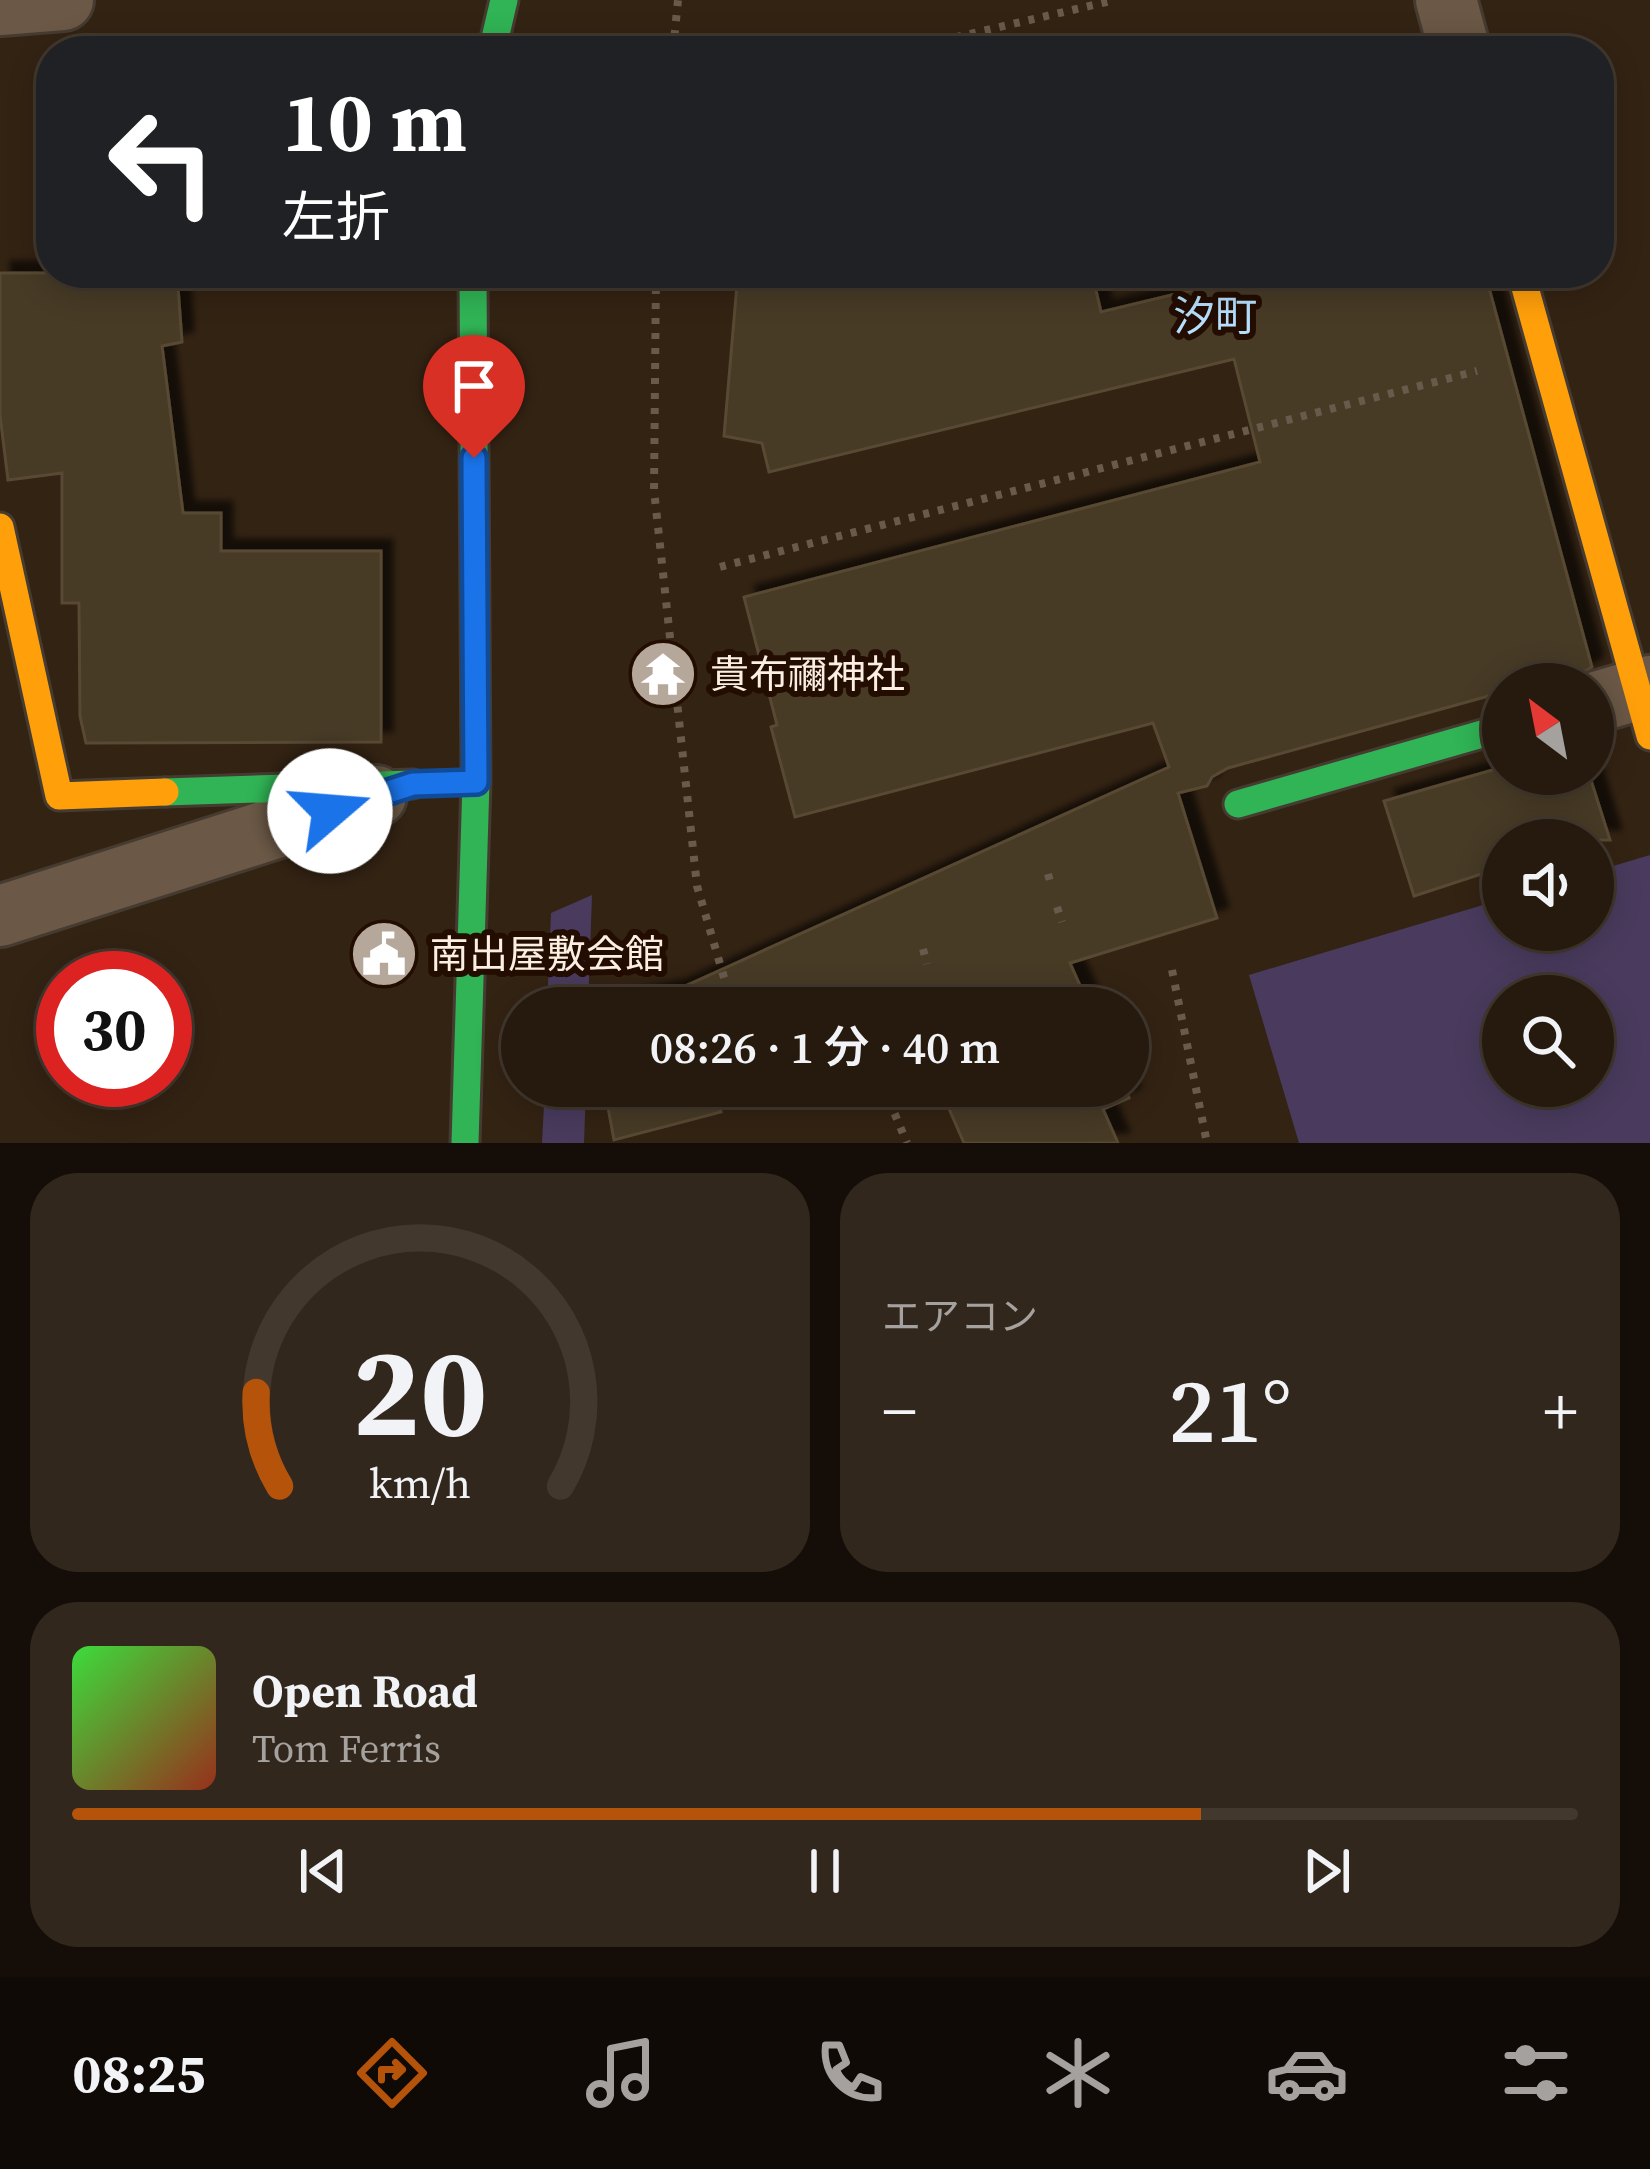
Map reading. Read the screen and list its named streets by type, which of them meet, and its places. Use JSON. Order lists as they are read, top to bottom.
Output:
{
  "districts": ["汐町"],
  "places": {
    "temple": ["貴布禰神社"],
    "public building": ["南出屋敷会館"]
  },
  "north": "top left",
  "page": {
    "turn": ["10 m", "左折"],
    "limit": "30",
    "trip": "08:26 · 1 分 · 40 m",
    "tile": "エアコン",
    "heat": ["−", "21°", "+"],
    "song": ["Open Road", "Tom Ferris"],
    "tabs": "08:25",
    "gauge": ["20", "km/h"]
  }
}
